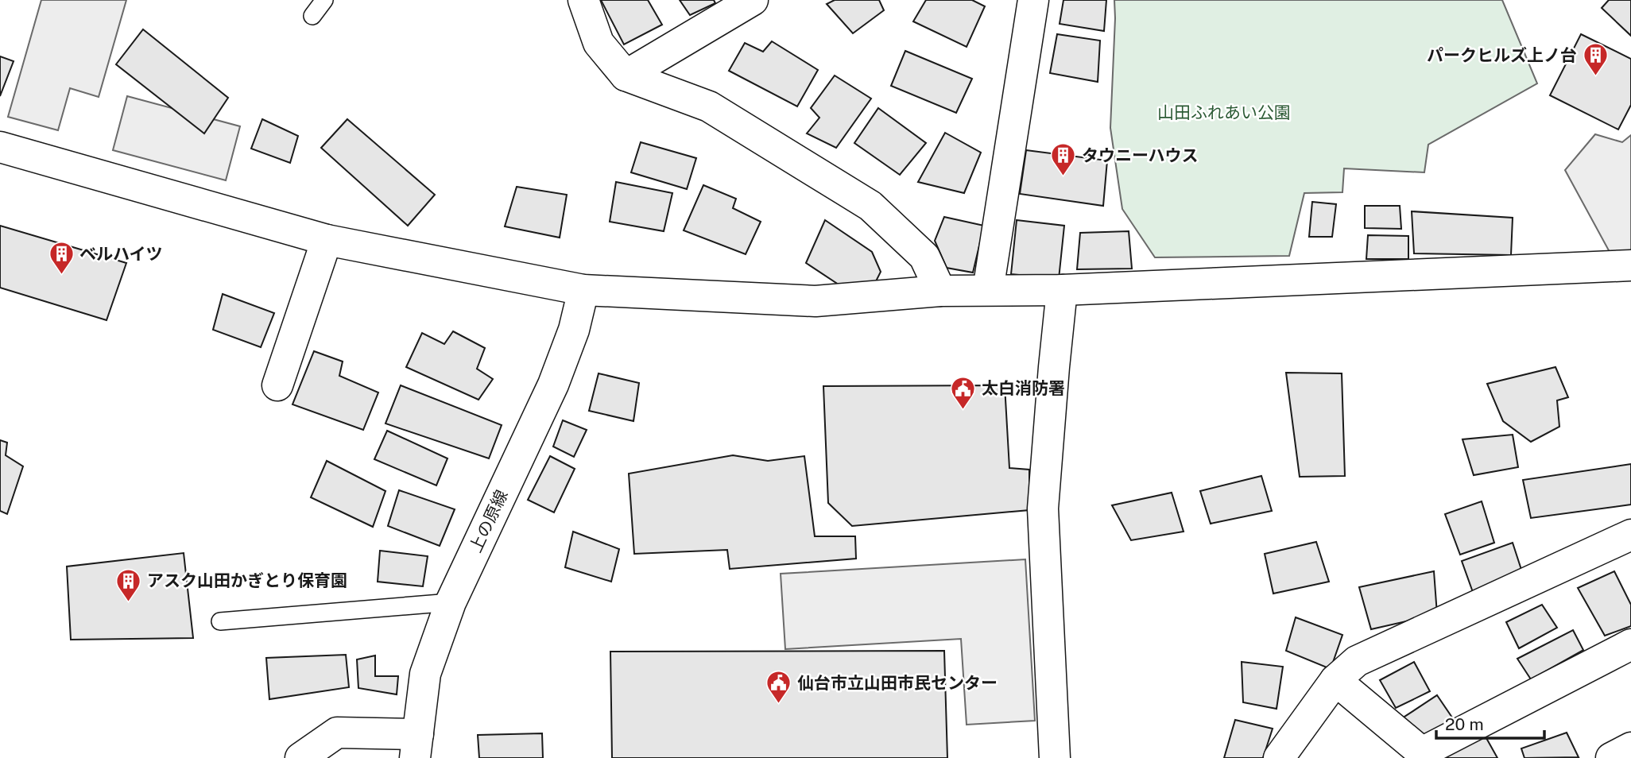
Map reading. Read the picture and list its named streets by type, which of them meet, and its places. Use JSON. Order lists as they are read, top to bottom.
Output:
{
  "streets": {
    "street": ["上の原線"]
  },
  "parks": ["山田ふれあい公園"],
  "places": {
    "building": [
      "パークヒルズ上ノ台",
      "タウニーハウス",
      "ベルハイツ",
      "アスク山田かぎとり保育園"
    ],
    "public building": ["太白消防署", "仙台市立山田市民センター"]
  },
  "scale_bar": "20 m"
}
